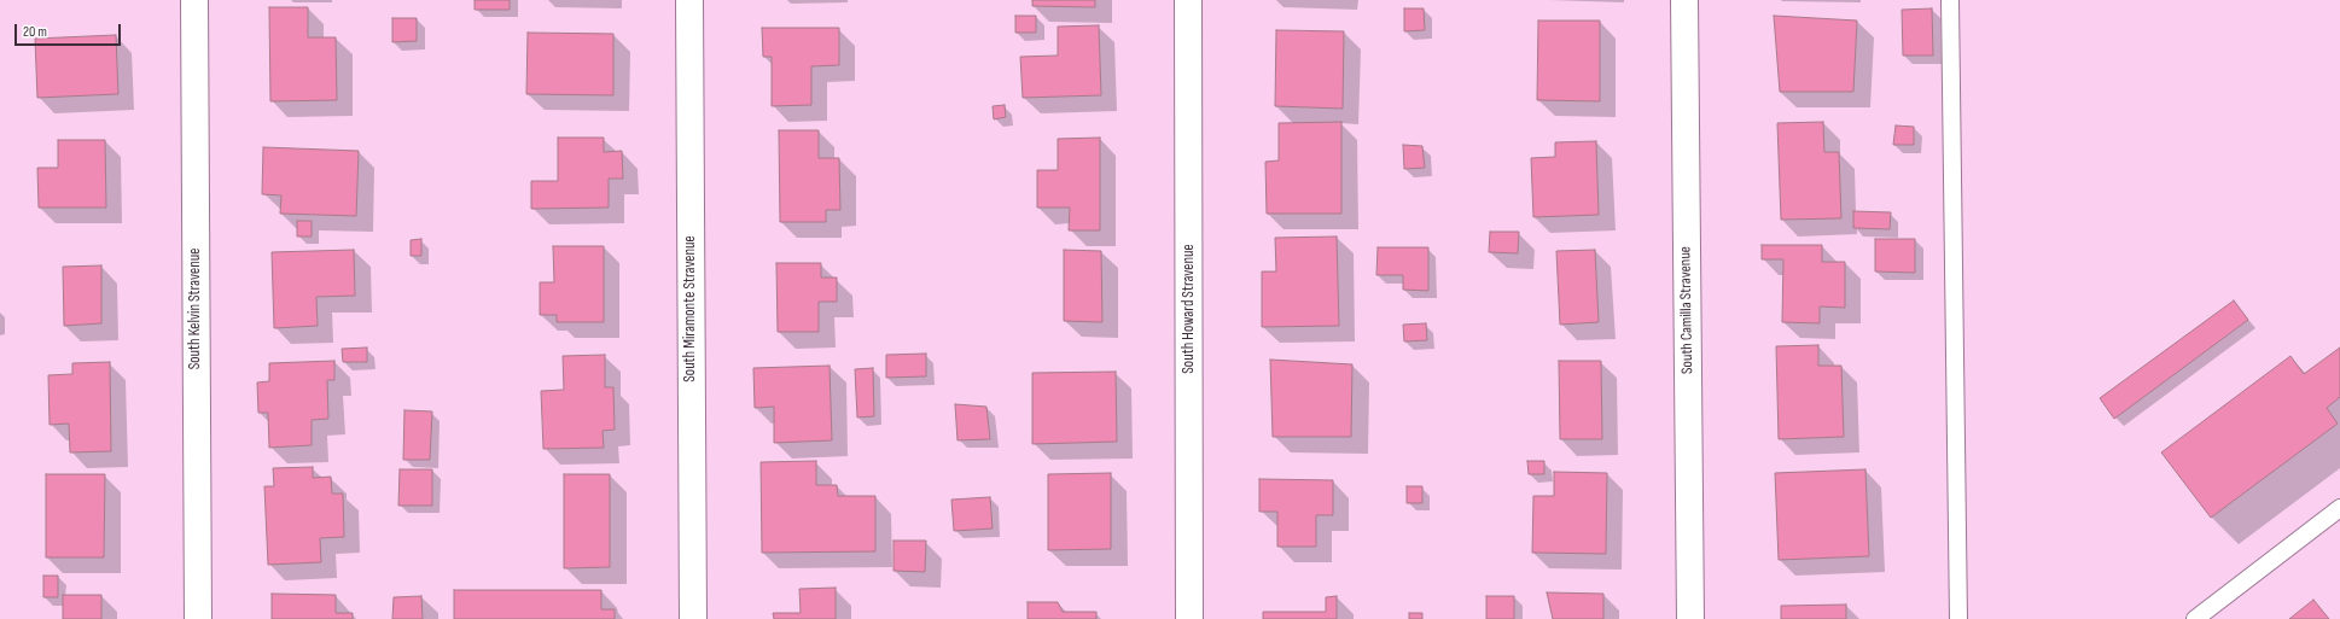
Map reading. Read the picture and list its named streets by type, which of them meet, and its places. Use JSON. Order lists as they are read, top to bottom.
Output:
{
  "streets": {
    "street": [
      "South Kelvin Stravenue",
      "South Miramonte Stravenue",
      "South Howard Stravenue",
      "South Camilla Stravenue"
    ]
  },
  "scale_bar": "20 m"
}
